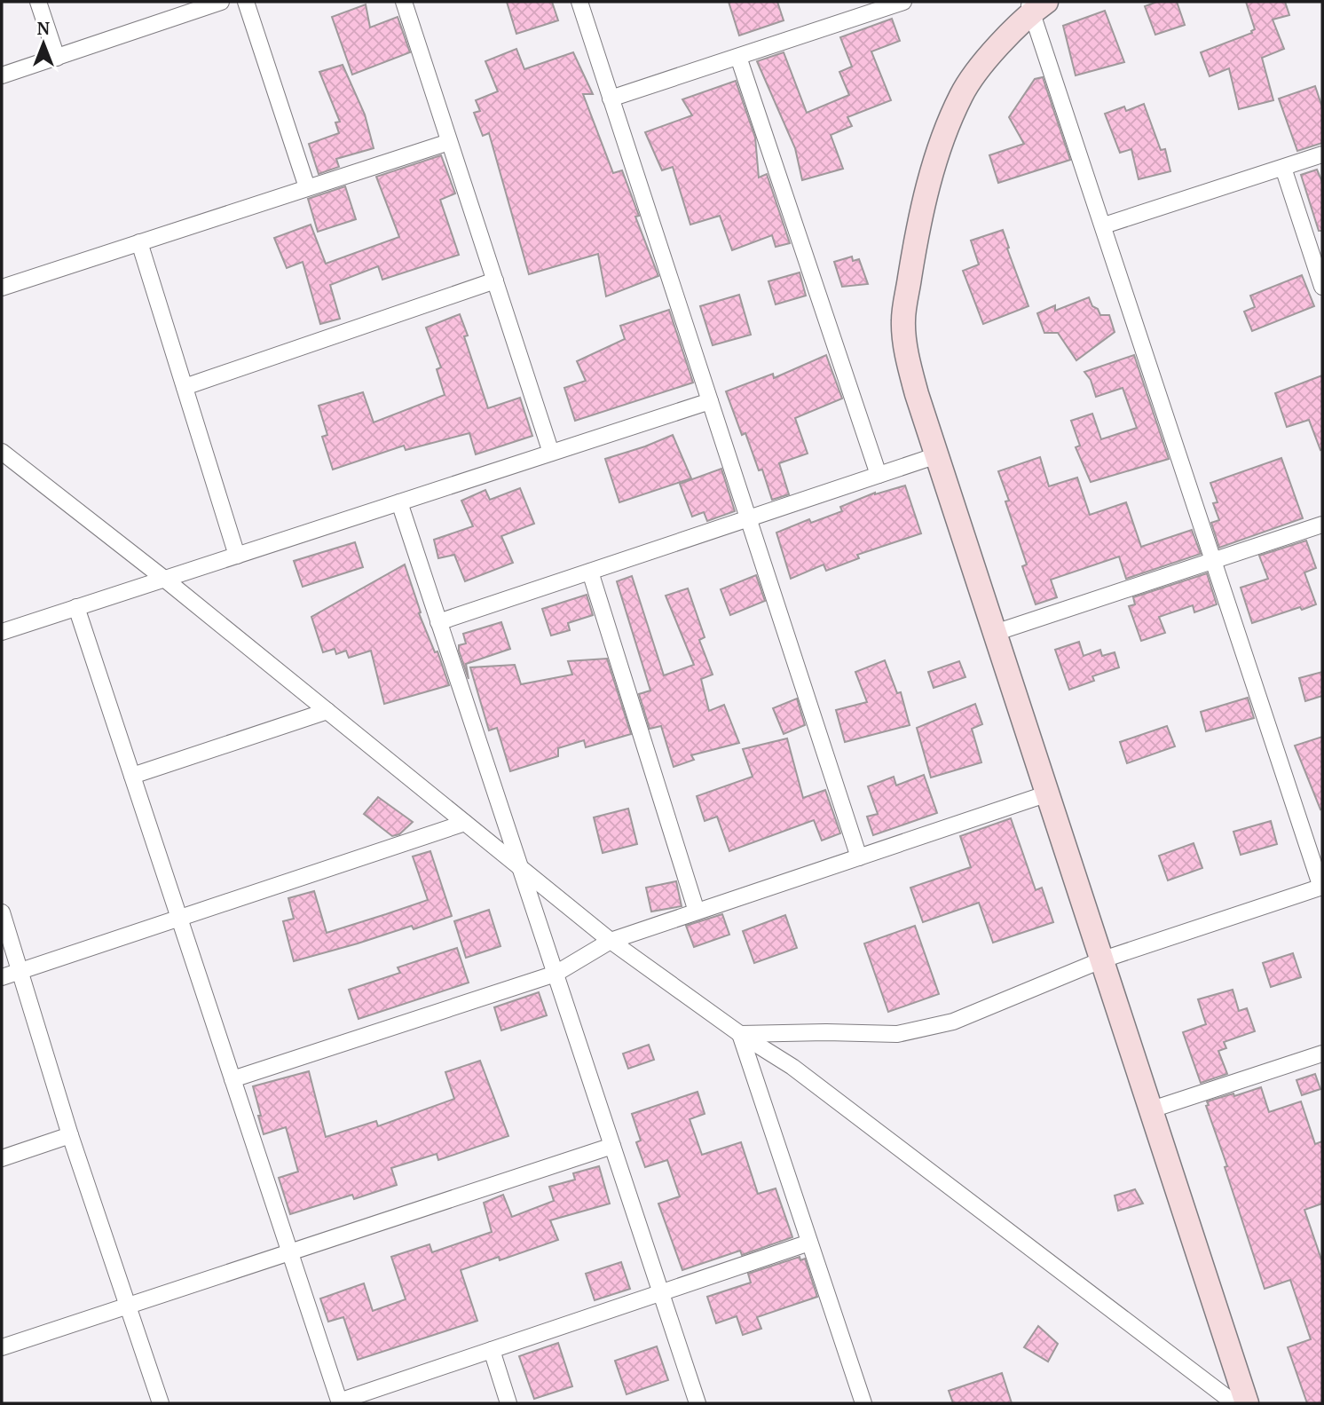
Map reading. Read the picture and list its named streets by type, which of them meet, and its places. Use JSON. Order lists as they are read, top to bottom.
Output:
{
  "north": "top"
}
